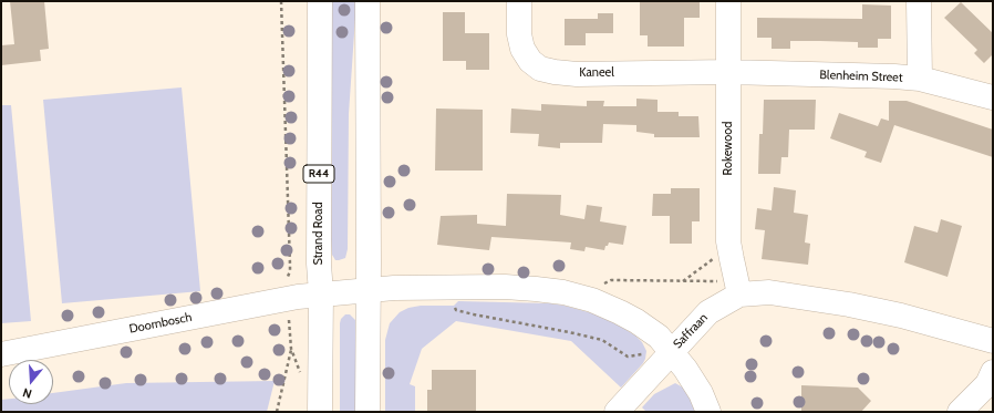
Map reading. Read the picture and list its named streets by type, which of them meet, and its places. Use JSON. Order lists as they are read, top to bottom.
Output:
{
  "streets": {
    "street": [
      "Kaneel",
      "Blenheim Street",
      "Rokewood",
      "R44",
      "Strand Road",
      "Doornbosch",
      "Saffraan"
    ]
  },
  "crossings": [
    ["Kaneel", "Blenheim Street"],
    ["Kaneel", "Rokewood"],
    ["Blenheim Street", "Rokewood"],
    ["Rokewood", "Saffraan"],
    ["Strand Road", "Doornbosch"],
    ["Strand Road", "Saffraan"],
    ["Doornbosch", "Saffraan"]
  ],
  "north": "bottom"
}
